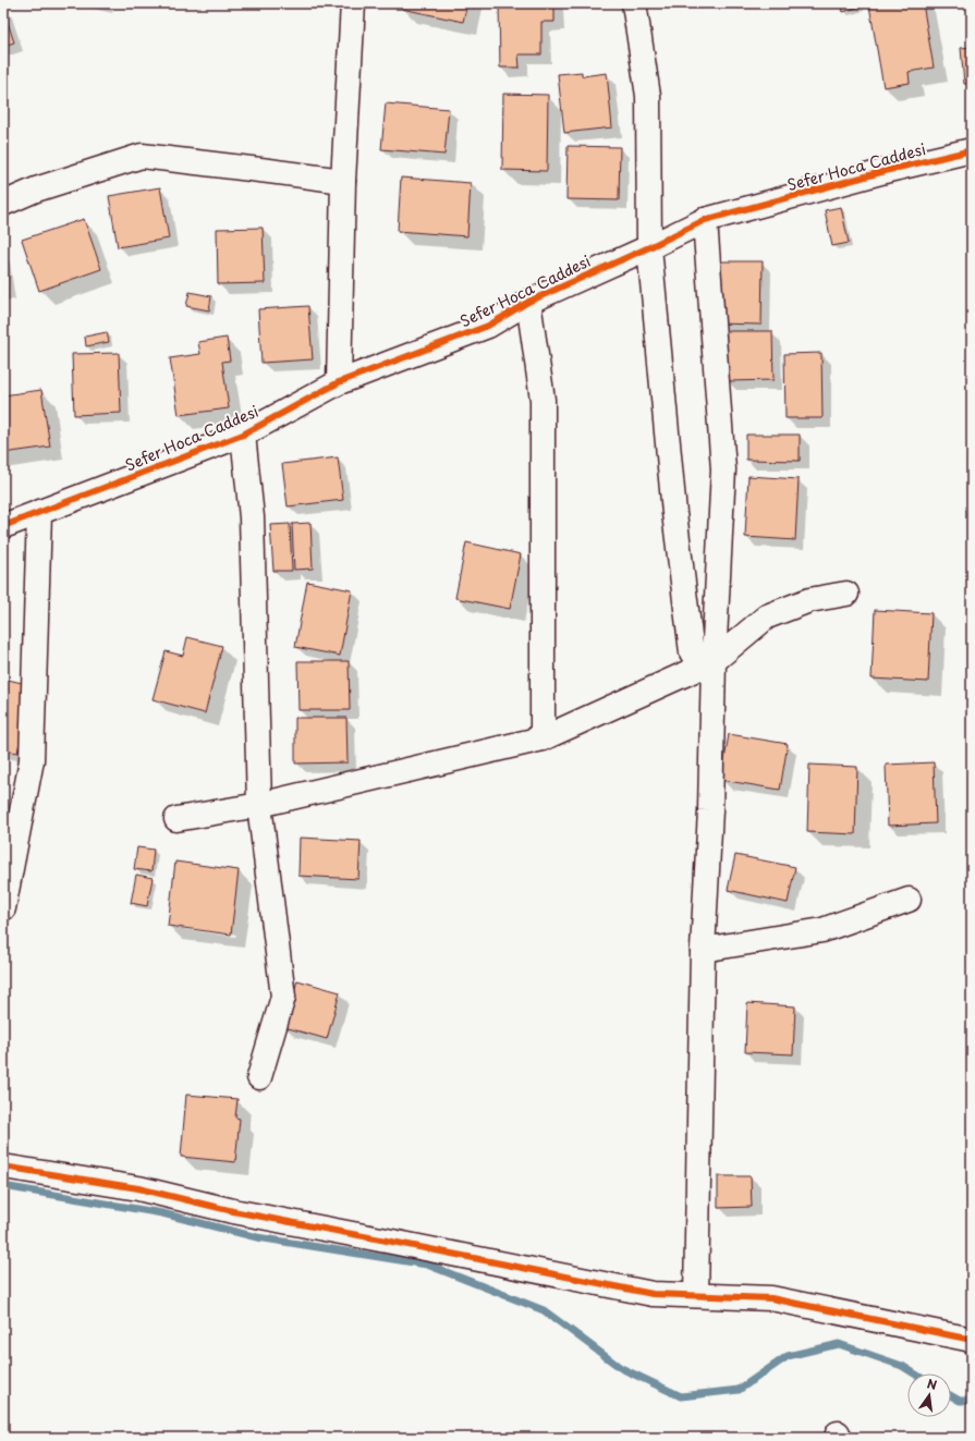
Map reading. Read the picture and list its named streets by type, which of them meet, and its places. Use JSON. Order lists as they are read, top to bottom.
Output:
{
  "streets": {
    "street": ["Sefer Hoca Caddesi"]
  },
  "north": "top"
}
